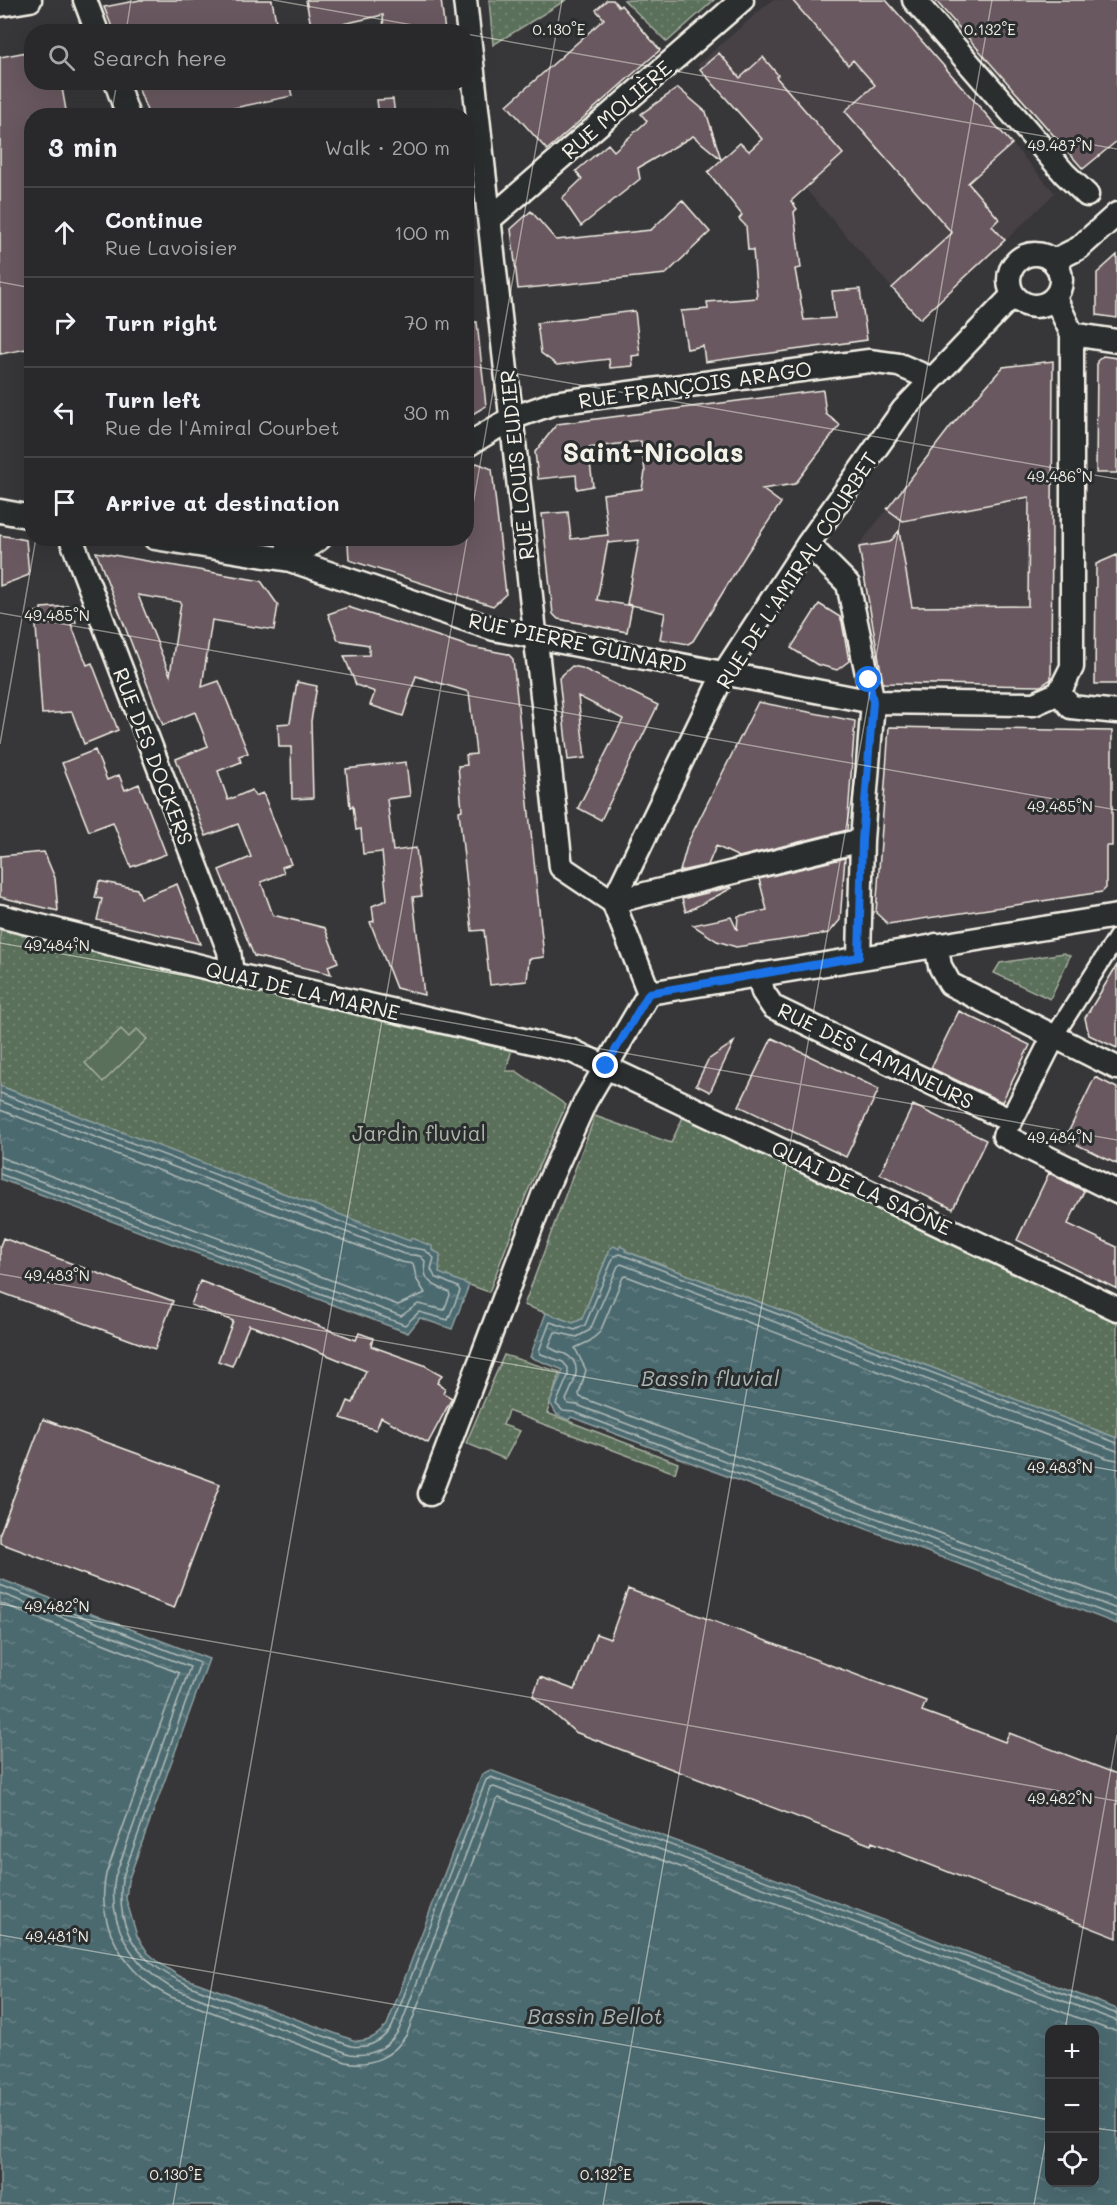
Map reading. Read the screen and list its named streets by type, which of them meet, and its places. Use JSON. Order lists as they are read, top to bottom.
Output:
{
  "streets": {
    "street": [
      "RUE MOLIÈRE",
      "RUE FRANÇOIS ARAGO",
      "RUE LOUIS EUDIER",
      "RUE DE L'AMIRAL COURBET",
      "RUE PIERRE GUINARD",
      "RUE DES DOCKERS",
      "QUAI DE LA MARNE",
      "RUE DES LAMANEURS",
      "QUAI DE LA SAÔNE"
    ]
  },
  "crossings": [
    ["RUE MOLIÈRE", "RUE LOUIS EUDIER"],
    ["RUE FRANÇOIS ARAGO", "RUE LOUIS EUDIER"],
    ["RUE FRANÇOIS ARAGO", "RUE DE L'AMIRAL COURBET"],
    ["RUE LOUIS EUDIER", "RUE DE L'AMIRAL COURBET"],
    ["RUE LOUIS EUDIER", "RUE PIERRE GUINARD"],
    ["RUE DE L'AMIRAL COURBET", "RUE PIERRE GUINARD"],
    ["RUE DES DOCKERS", "QUAI DE LA MARNE"],
    ["QUAI DE LA MARNE", "QUAI DE LA SAÔNE"]
  ],
  "districts": ["Saint-Nicolas"],
  "water": ["Bassin fluvial", "Bassin Bellot"],
  "parks": ["Jardin fluvial"],
  "page": {
    "search": "Search here",
    "heading": ["3 min", "Walk · 200 m"],
    "list": [
      ["Continue", "Rue Lavoisier", "100 m"],
      ["Turn right", "70 m"],
      ["Turn left", "Rue de l'Amiral Courbet", "30 m"],
      "Arrive at destination"
    ],
    "map_buttons": ["+", "−"]
  },
  "coordinates": [
    "0.130°E",
    "0.132°E",
    "49.487°N",
    "49.486°N",
    "49.485°N",
    "49.484°N",
    "49.483°N",
    "49.482°N",
    "49.481°N"
  ]
}
